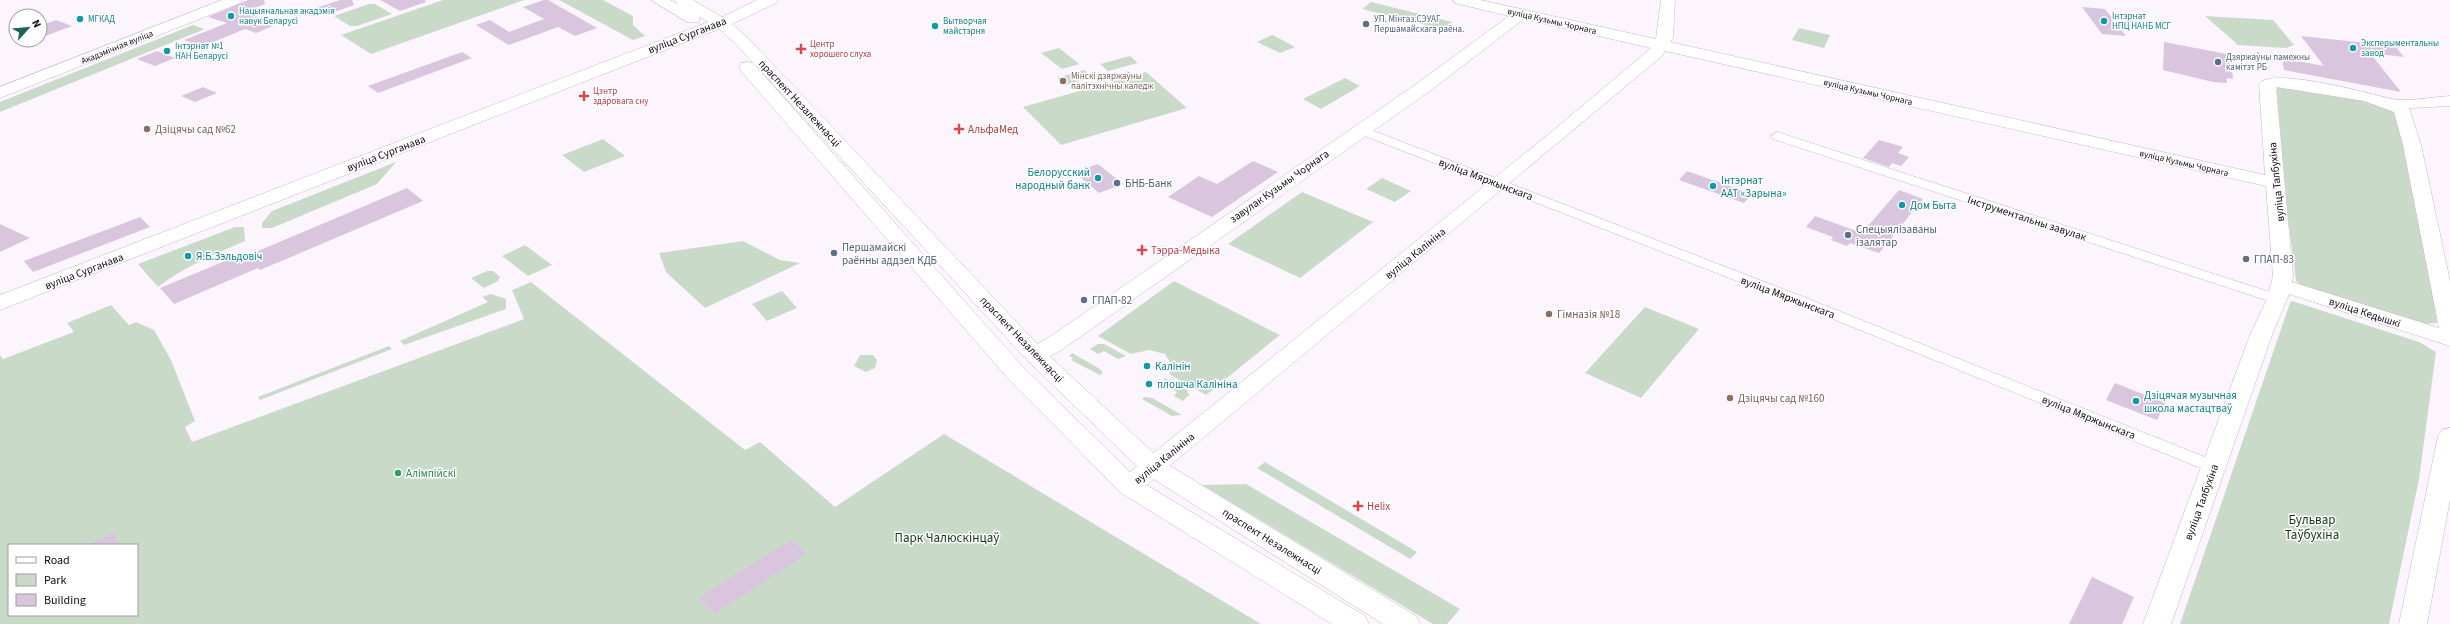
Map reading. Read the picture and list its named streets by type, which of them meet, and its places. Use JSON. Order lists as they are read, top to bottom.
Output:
{
  "streets": {
    "main road": [
      "вуліца Кузьмы Чорнага",
      "вуліца Сурганава",
      "Акадэмічная вуліца",
      "праспект Незалежнасці",
      "вуліца Талбухіна",
      "завулак Кузьмы Чорнага",
      "вуліца Калініна",
      "вуліца Кедышкі"
    ],
    "street": ["вуліца Мяржынскага", "Інструментальны завулак"]
  },
  "crossings": [
    ["вуліца Кузьмы Чорнага", "вуліца Талбухіна"],
    ["вуліца Кузьмы Чорнага", "завулак Кузьмы Чорнага"],
    ["вуліца Кузьмы Чорнага", "вуліца Калініна"],
    ["вуліца Сурганава", "праспект Незалежнасці"],
    ["праспект Незалежнасці", "завулак Кузьмы Чорнага"],
    ["праспект Незалежнасці", "вуліца Калініна"],
    ["вуліца Мяржынскага", "вуліца Талбухіна"],
    ["вуліца Мяржынскага", "завулак Кузьмы Чорнага"],
    ["вуліца Мяржынскага", "вуліца Калініна"],
    ["вуліца Талбухіна", "Інструментальны завулак"],
    ["вуліца Талбухіна", "вуліца Кедышкі"],
    ["Інструментальны завулак", "вуліца Кедышкі"]
  ],
  "parks": ["Бульвар Таўбухіна", "Парк Чалюскінцаў"],
  "places": {
    "other": [
      "Нацыянальная акадэмія навук Беларусі",
      "МГКАД",
      "Інтэрнат НПЦ НАНБ МСГ",
      "УП. Мінгаз.СЭУАГ Першамайскага раёна.",
      "Вытворчая майстэрня",
      "Эксперыментальны завод",
      "Інтэрнат №1 НАН Беларусі",
      "Дзяржаўны памежны камітэт РБ",
      "Мінскі дзяржаўны палітэхнічны каледж",
      "Дзіцячы сад №62",
      "Белорусский народный банк",
      "БНБ-Банк",
      "Інтэрнат ААТ «Зарына»",
      "Дом Быта",
      "Спецыялізаваны ізалятар",
      "Першамайскі раённы аддзел КДБ",
      "Я.Б.Зэльдовіч",
      "ГПАП-83",
      "ГПАП-82",
      "Гімназія №18",
      "Калінін",
      "плошча Калініна",
      "Дзіцячы сад №160",
      "Дзіцячая музычная школа мастацтваў",
      "Алімпійскі"
    ],
    "health": [
      "Центр хорошего слуха",
      "Цэнтр здаровага сну",
      "АльфаМед",
      "Тэрра-Медыка",
      "Helix"
    ]
  },
  "legend": ["Road", "Park", "Building"],
  "north": "top right"
}
